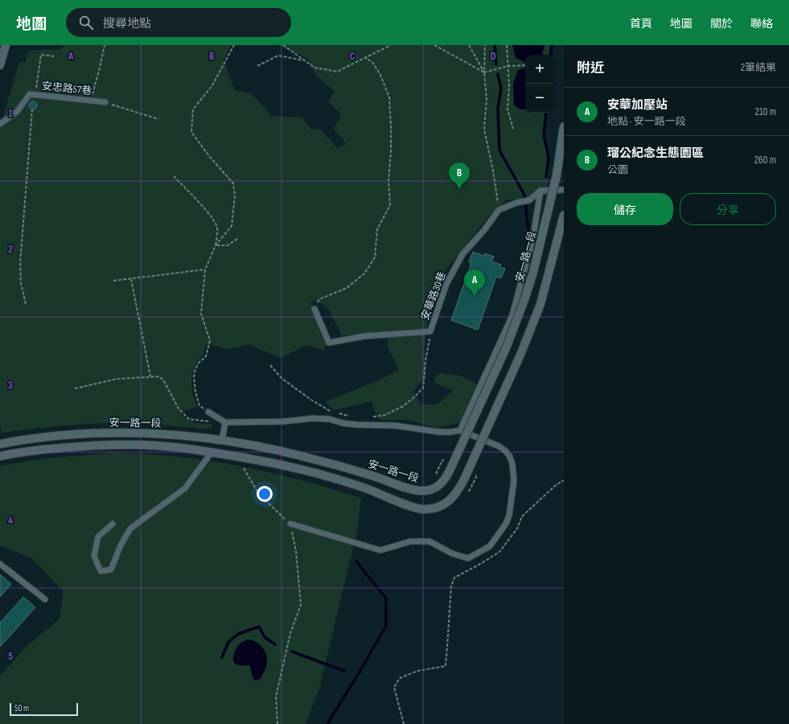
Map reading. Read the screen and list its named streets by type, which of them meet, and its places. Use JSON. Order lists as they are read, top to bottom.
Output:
{
  "streets": {
    "street": ["安一路一段"],
    "lane": ["安忠路57巷", "安華路30巷"]
  },
  "scale_bar": "50 m",
  "page": {
    "header": "地圖",
    "search": "搜尋地點",
    "nav": [
      "首頁",
      "地圖",
      "關於",
      "聯絡"
    ],
    "heading": ["附近", "2筆結果"],
    "map_buttons": ["+", "−"],
    "list": [
      {
        "mark": "A",
        "name": "安華加壓站",
        "note": "地點 · 安一路一段",
        "value": "210 m"
      },
      {
        "mark": "B",
        "name": "瑠公紀念生態園區",
        "note": "公園",
        "value": "260 m"
      }
    ],
    "pins": ["B", "A"],
    "buttons": ["儲存", "分享"],
    "scale": "50 m"
  },
  "grid": {
    "columns": [
      "A",
      "B",
      "C",
      "D"
    ],
    "rows": [
      "1",
      "2",
      "3",
      "4",
      "5"
    ]
  }
}
